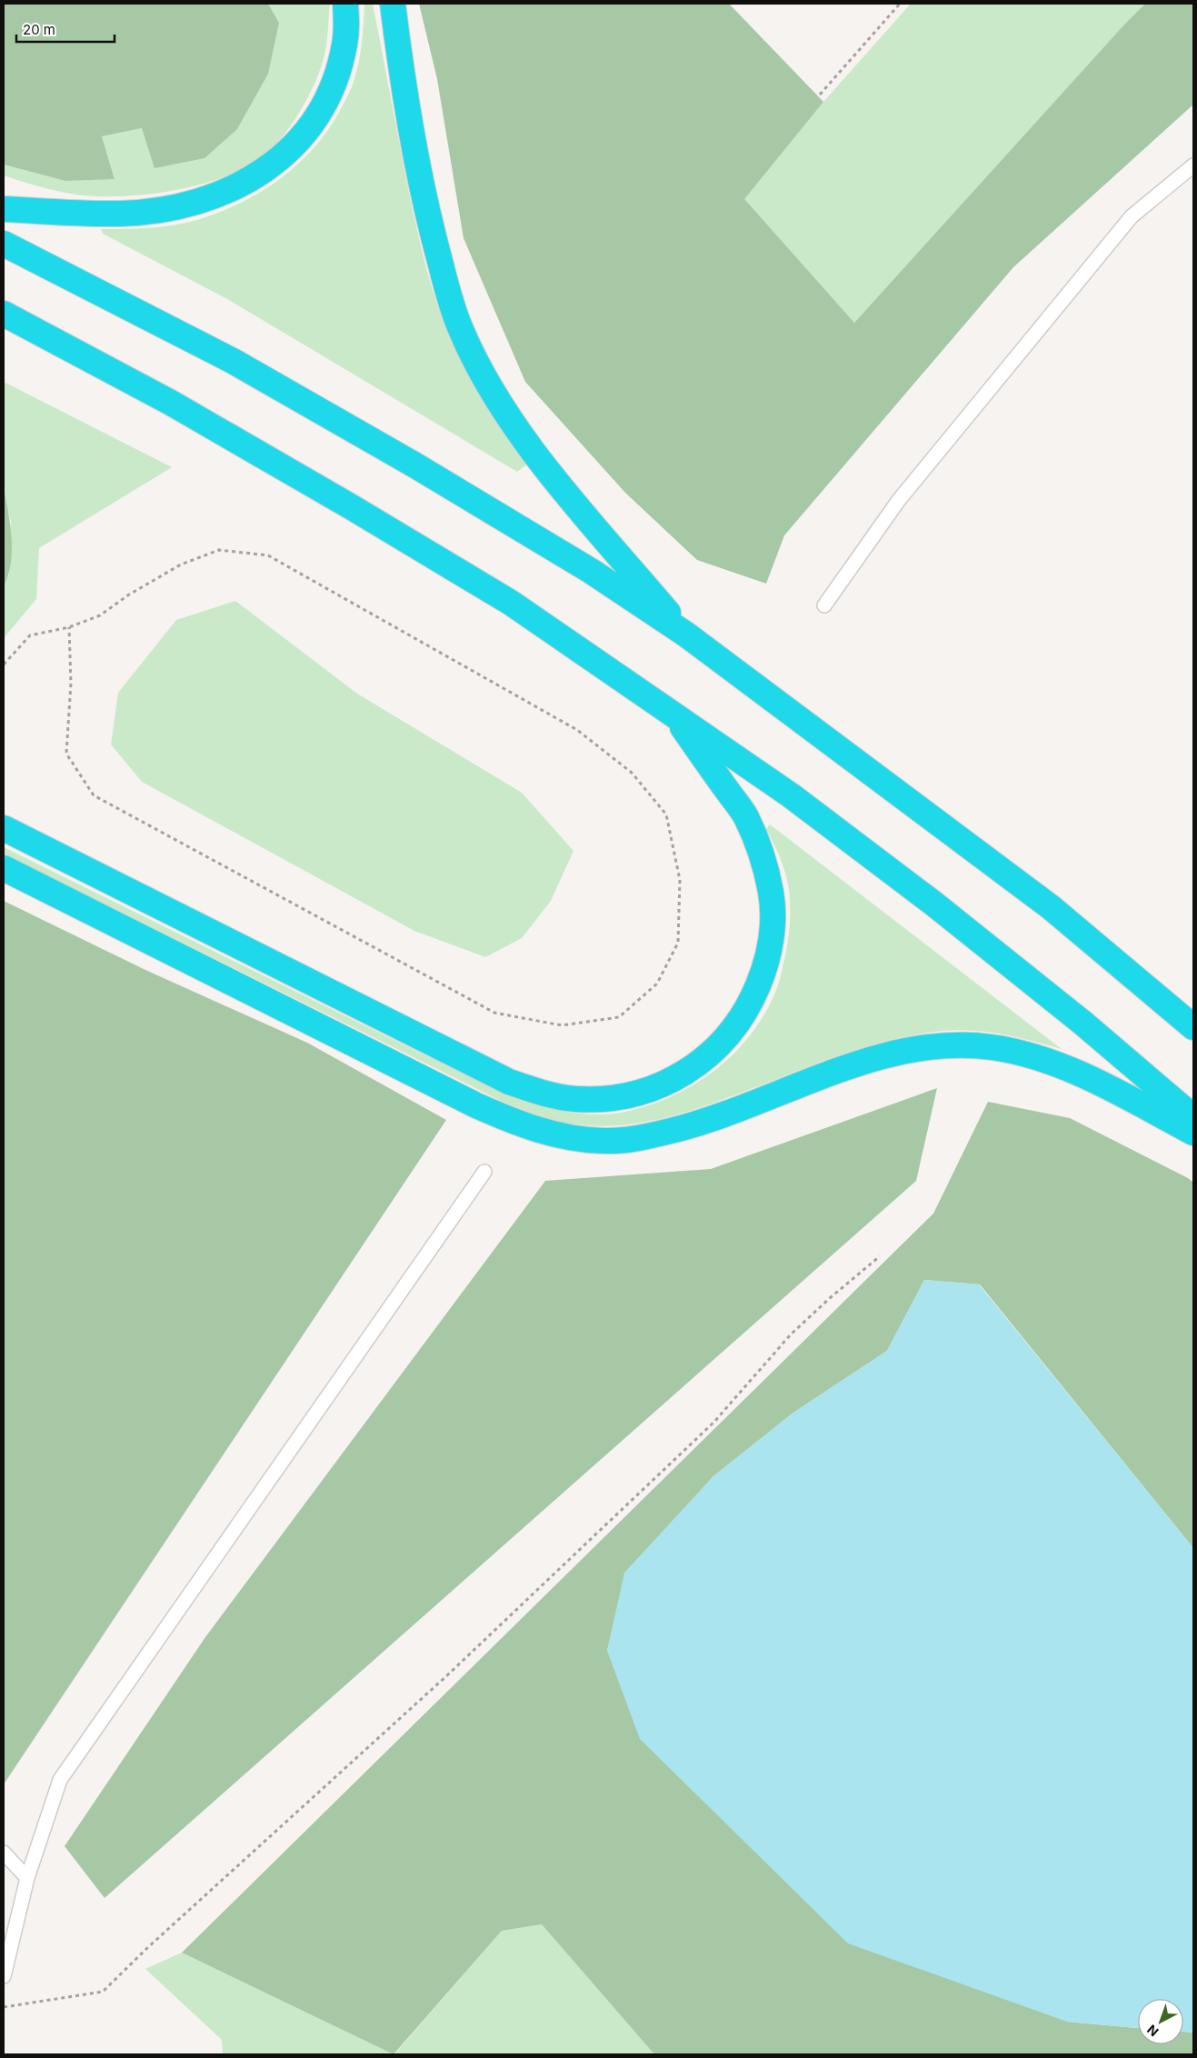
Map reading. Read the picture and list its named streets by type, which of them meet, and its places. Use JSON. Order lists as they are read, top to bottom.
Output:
{
  "scale_bar": "20 m",
  "north": "bottom left"
}
